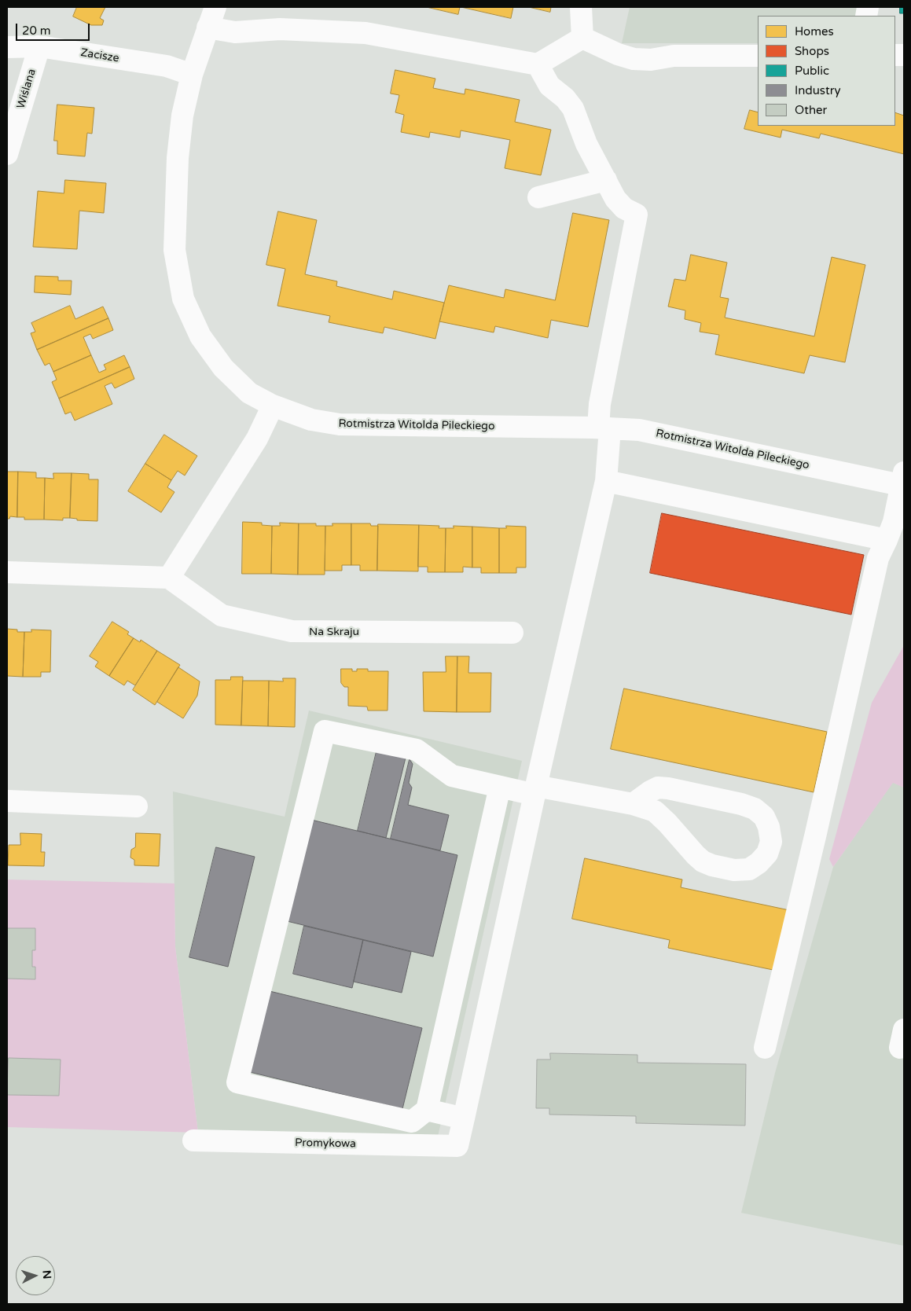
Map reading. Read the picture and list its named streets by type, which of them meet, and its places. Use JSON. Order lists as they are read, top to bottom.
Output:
{
  "streets": {
    "street": [
      "Zacisze",
      "Wiślana",
      "Rotmistrza Witolda Pileckiego",
      "Na Skraju",
      "Promykowa"
    ]
  },
  "crossings": [
    ["Zacisze", "Wiślana"],
    ["Zacisze", "Rotmistrza Witolda Pileckiego"]
  ],
  "legend": [
    "Homes",
    "Shops",
    "Public",
    "Industry",
    "Other"
  ],
  "scale_bar": "20 m",
  "north": "right"
}
